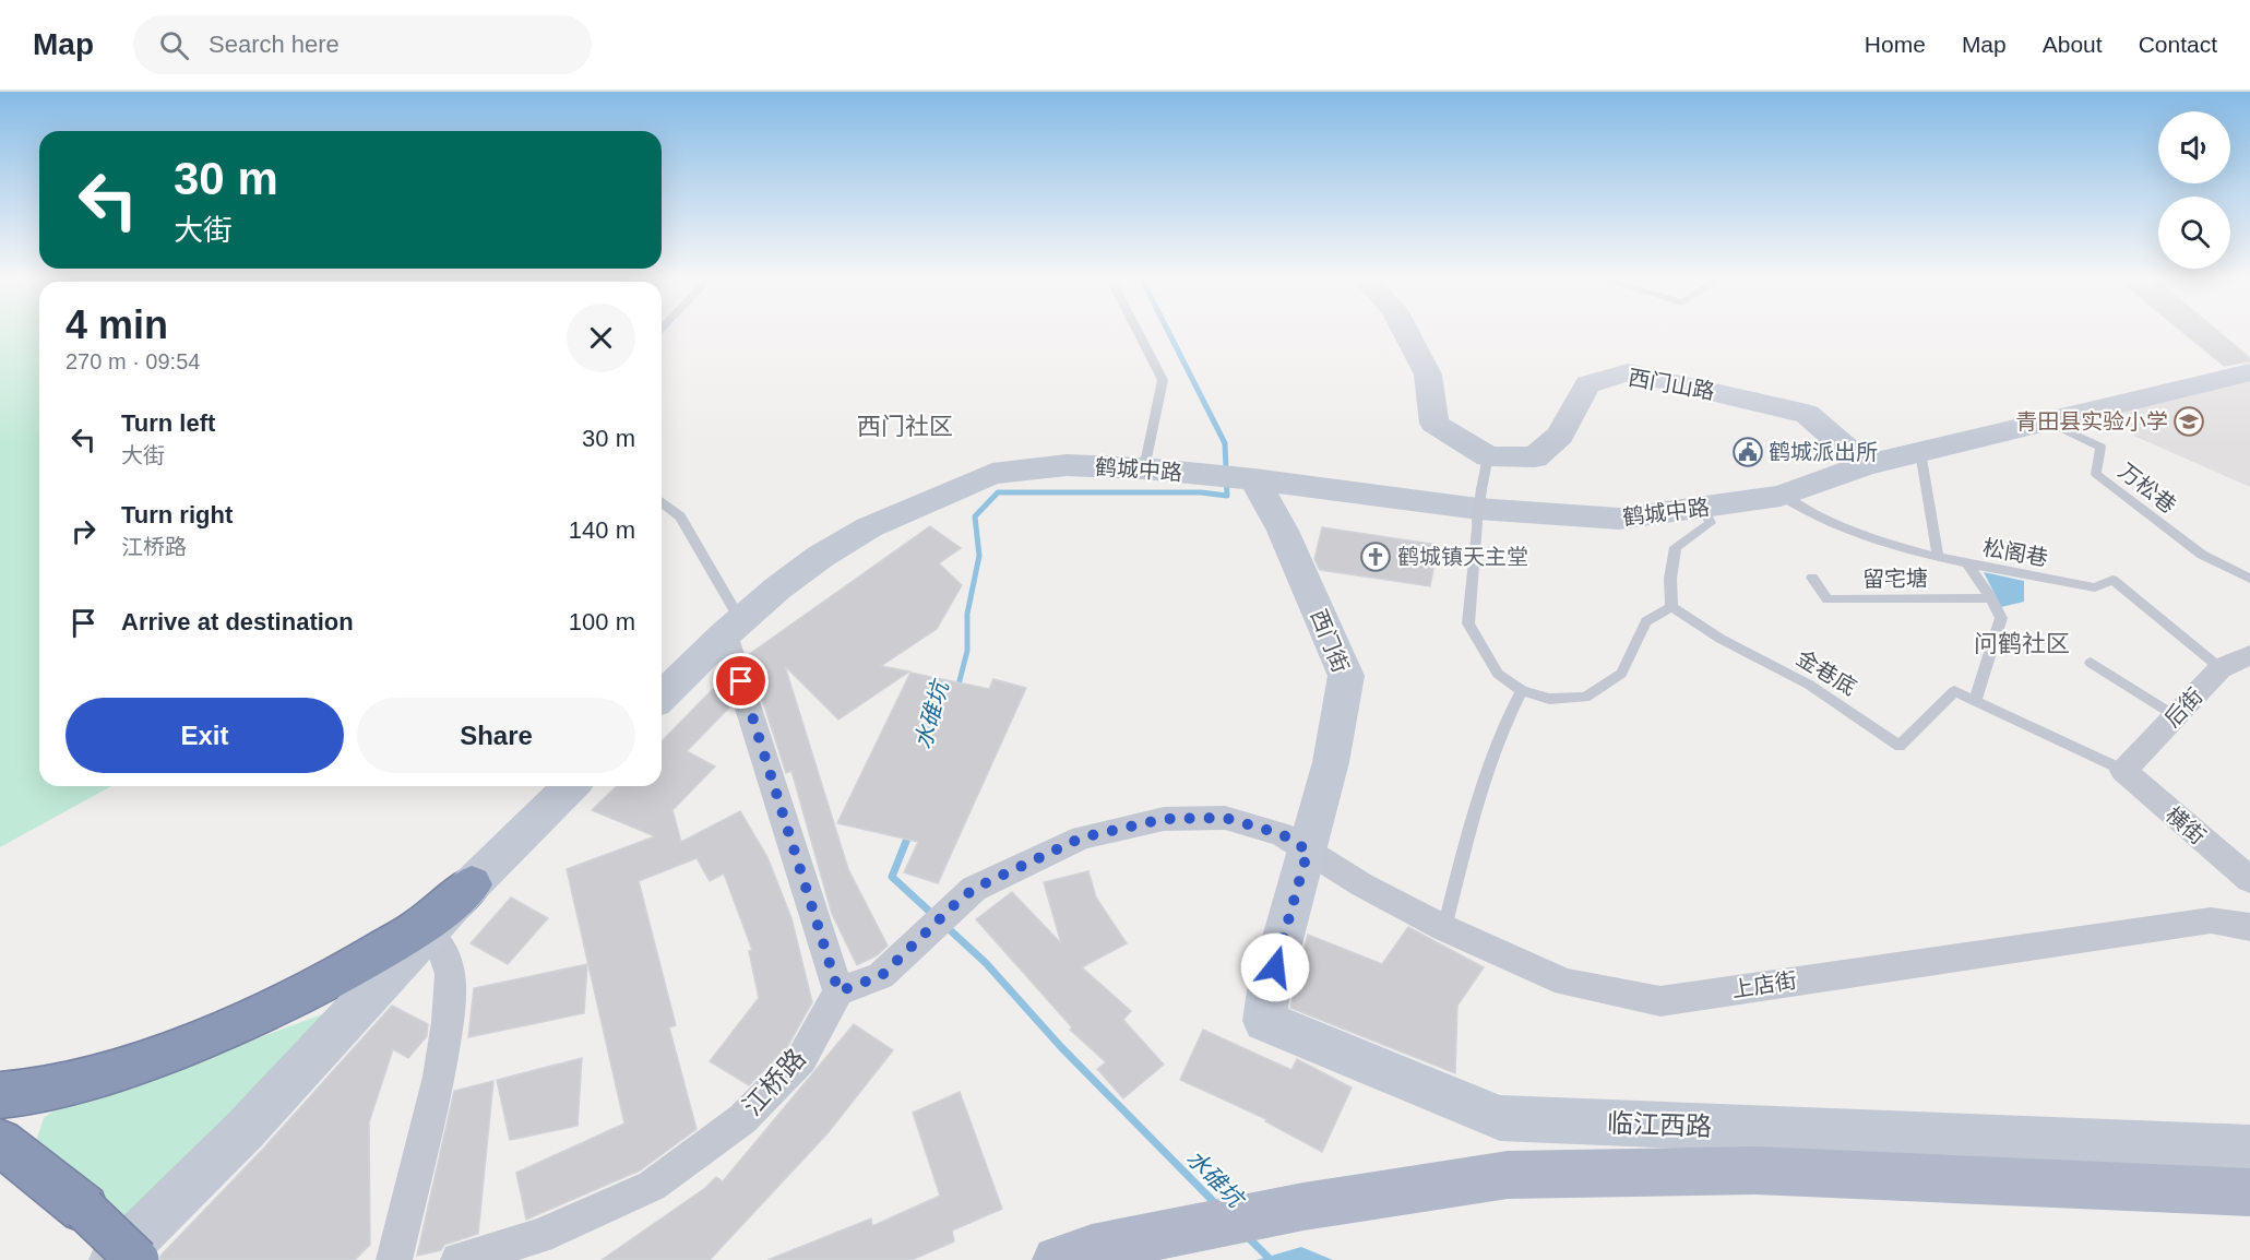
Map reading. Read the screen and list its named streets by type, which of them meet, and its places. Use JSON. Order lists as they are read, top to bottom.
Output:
{
  "streets": {
    "street": [
      "西门山路",
      "鹤城中路",
      "西门街",
      "后街",
      "横街",
      "上店街",
      "江桥路",
      "临江西路"
    ],
    "lane": [
      "万松巷",
      "松阁巷",
      "留宅塘",
      "金巷底"
    ]
  },
  "crossings": [
    ["西门山路", "鹤城中路"],
    ["鹤城中路", "万松巷"],
    ["鹤城中路", "松阁巷"],
    ["鹤城中路", "西门街"],
    ["松阁巷", "后街"],
    ["西门街", "上店街"],
    ["西门街", "临江西路"],
    ["金巷底", "后街"],
    ["金巷底", "横街"],
    ["后街", "横街"],
    ["上店街", "江桥路"],
    ["上店街", "临江西路"]
  ],
  "districts": ["西门社区", "问鹤社区"],
  "water": ["水碓坑"],
  "places": {
    "school or university": ["青田县实验小学"],
    "public building": ["鹤城派出所"],
    "church": ["鹤城镇天主堂"]
  },
  "page": {
    "header": "Map",
    "search": "Search here",
    "nav": [
      "Home",
      "Map",
      "About",
      "Contact"
    ],
    "turn": ["30 m", "大街"],
    "heading": ["4 min", "270 m · 09:54"],
    "list": [
      {
        "name": "Turn left",
        "note": "大街",
        "value": "30 m"
      },
      {
        "name": "Turn right",
        "note": "江桥路",
        "value": "140 m"
      },
      {
        "name": "Arrive at destination",
        "value": "100 m"
      }
    ],
    "buttons": ["Exit", "Share"]
  }
}
